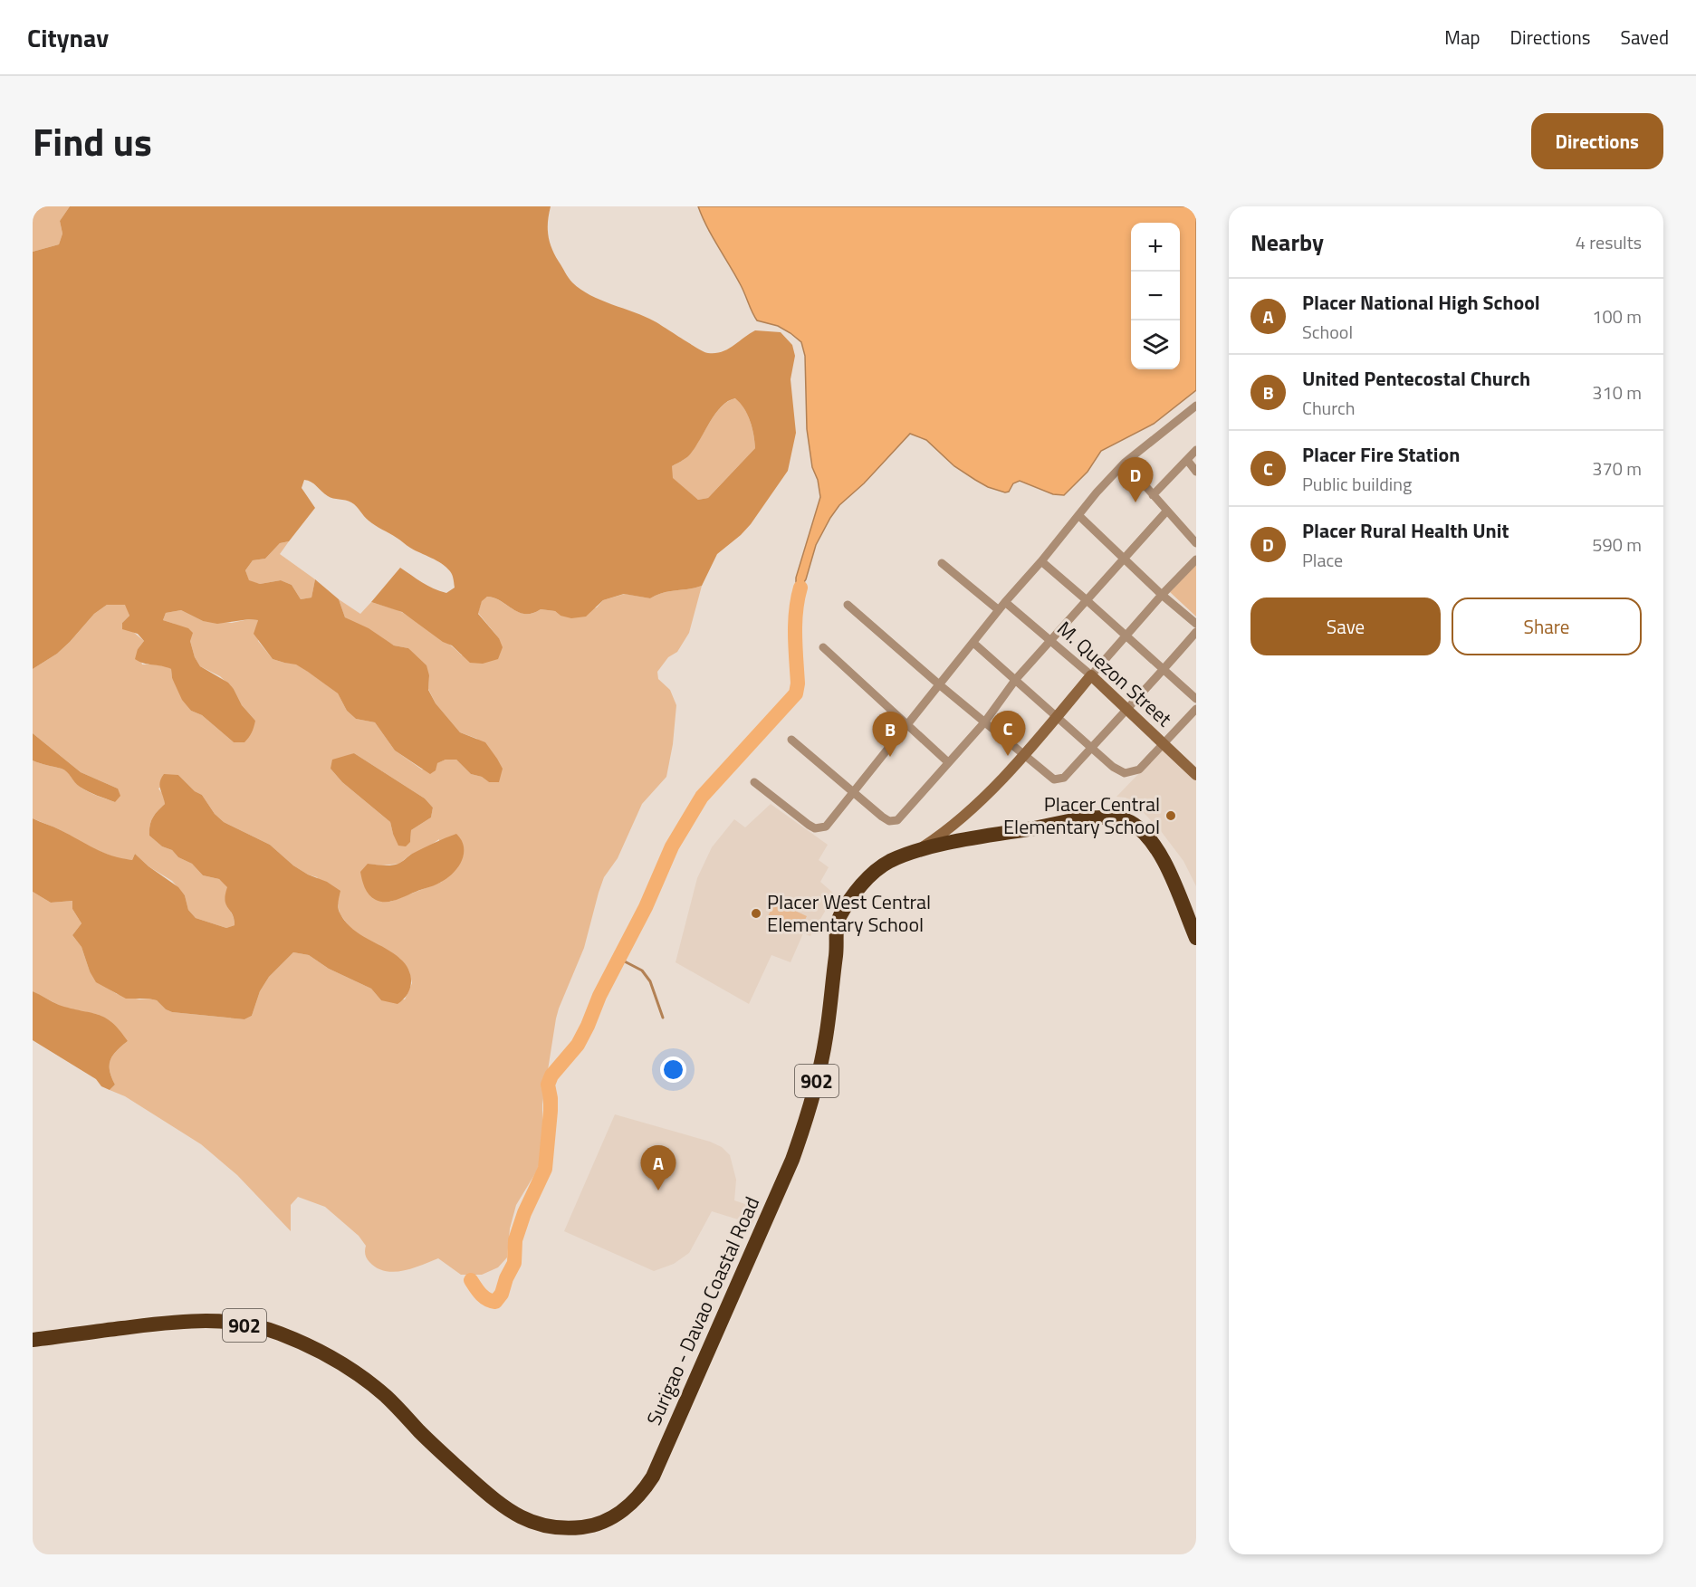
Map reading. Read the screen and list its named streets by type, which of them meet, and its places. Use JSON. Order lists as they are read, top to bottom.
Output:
{
  "streets": {
    "highway": ["902", "Surigao - Davao Coastal Road"],
    "street": ["M. Quezon Street"]
  },
  "places": ["Placer Central Elementary School", "Placer West Central Elementary School"],
  "page": {
    "header": "Citynav",
    "nav": ["Map", "Directions", "Saved"],
    "title": "Find us",
    "buttons": [
      "Directions",
      ["Save", "Share"]
    ],
    "heading": ["Nearby", "4 results"],
    "map_buttons": ["+", "−"],
    "list": [
      {
        "mark": "A",
        "name": "Placer National High School",
        "note": "School",
        "value": "100 m"
      },
      {
        "mark": "B",
        "name": "United Pentecostal Church",
        "note": "Church",
        "value": "310 m"
      },
      {
        "mark": "C",
        "name": "Placer Fire Station",
        "note": "Public building",
        "value": "370 m"
      },
      {
        "mark": "D",
        "name": "Placer Rural Health Unit",
        "note": "Place",
        "value": "590 m"
      }
    ],
    "pins": [
      "D",
      "C",
      "B",
      "A"
    ]
  }
}
